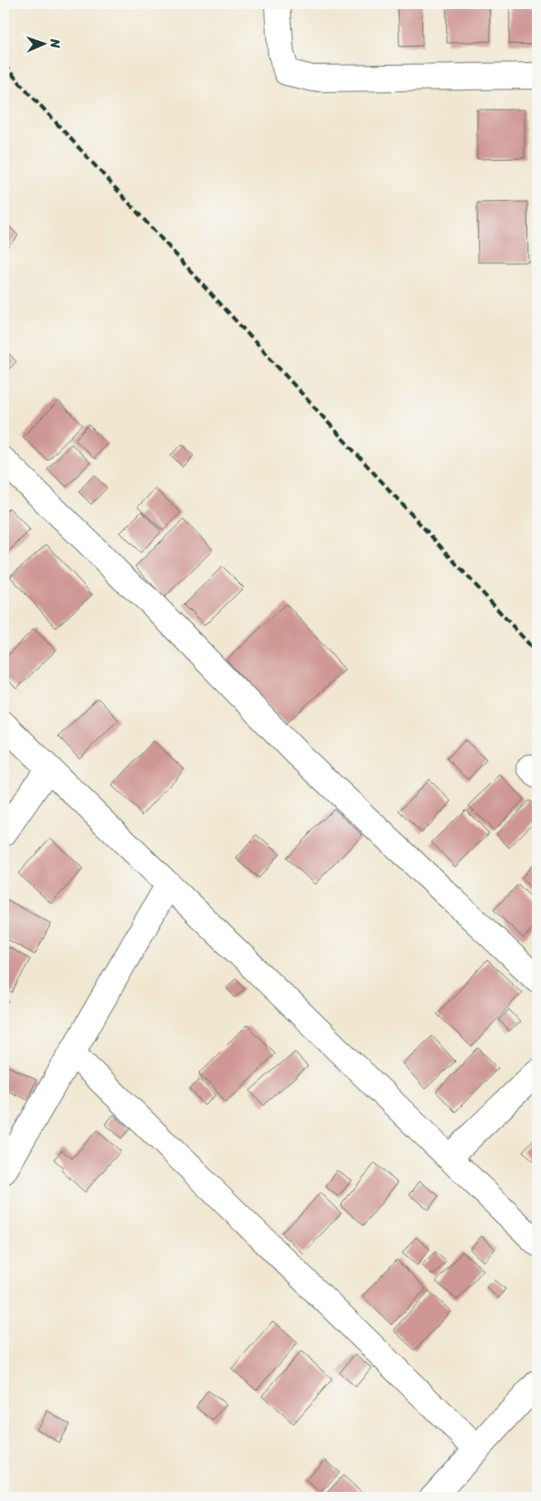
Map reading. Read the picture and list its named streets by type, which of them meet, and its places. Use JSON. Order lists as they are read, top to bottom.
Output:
{
  "north": "right"
}
